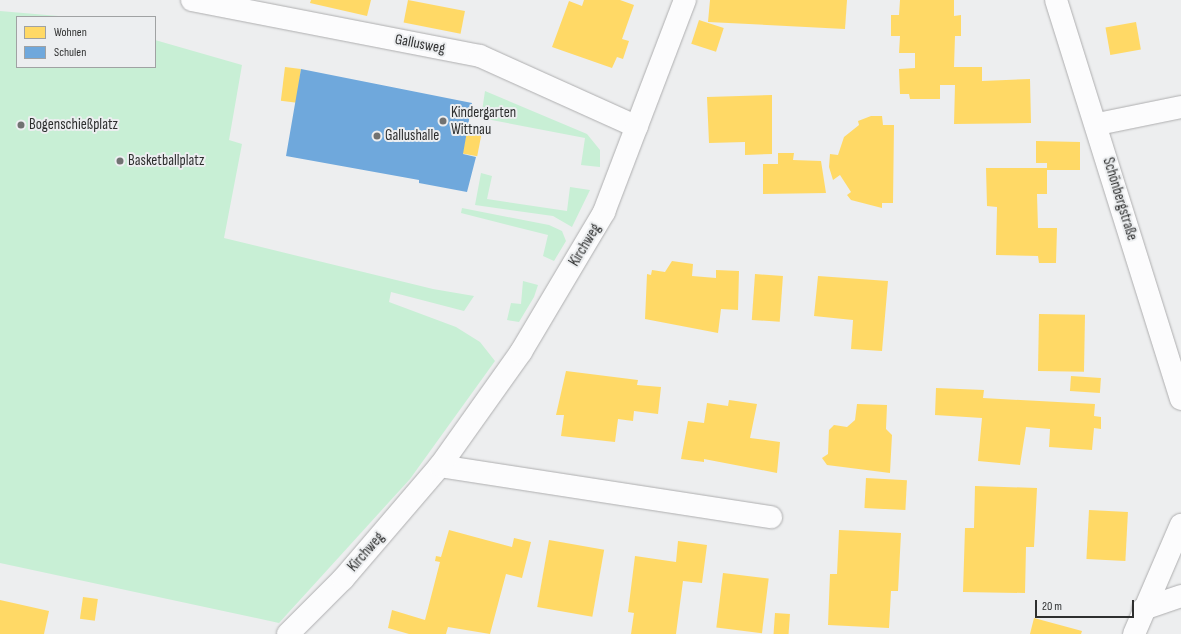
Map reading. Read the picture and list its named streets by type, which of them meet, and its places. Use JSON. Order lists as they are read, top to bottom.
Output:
{
  "streets": {
    "street": ["Gallusweg", "Schönbergstraße", "Kirchweg"]
  },
  "crossings": [
    ["Gallusweg", "Kirchweg"]
  ],
  "places": [
    "Kindergarten Wittnau",
    "Bogenschießplatz",
    "Gallushalle",
    "Basketballplatz"
  ],
  "legend": ["Wohnen", "Schulen"],
  "scale_bar": "20 m"
}
